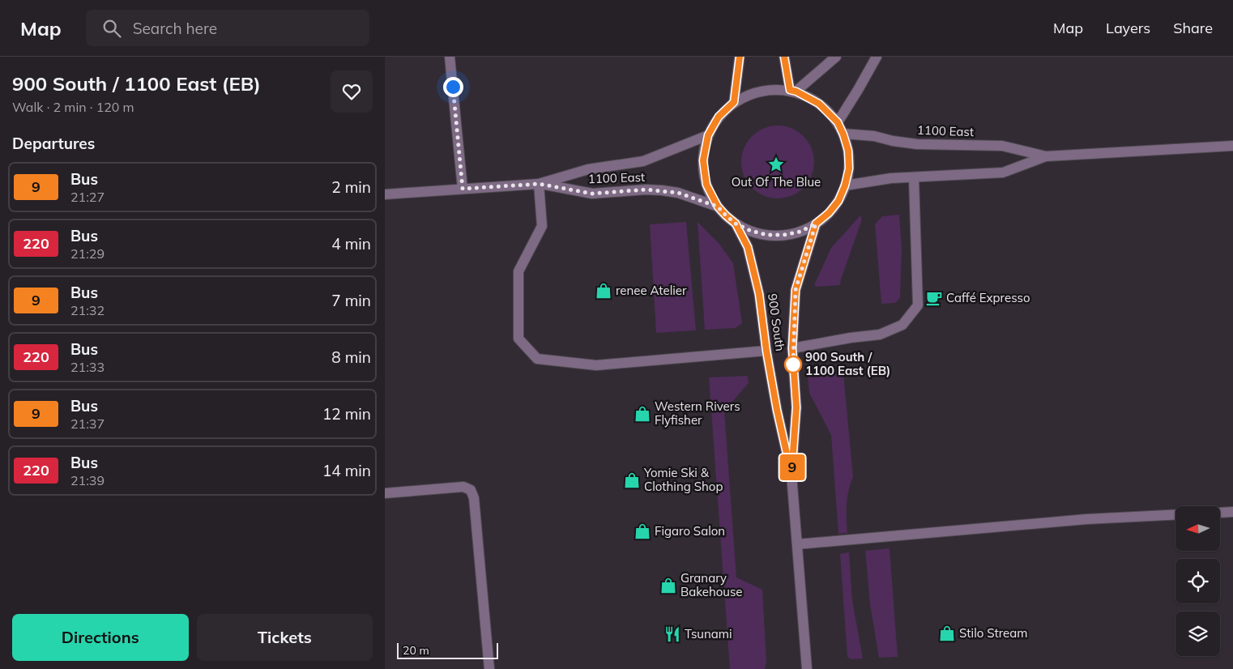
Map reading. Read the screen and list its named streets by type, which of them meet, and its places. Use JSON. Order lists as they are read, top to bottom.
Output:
{
  "streets": {
    "street": ["1100 East", "900 South"]
  },
  "places": {
    "place": ["Out Of The Blue"],
    "shop": [
      "renee Atelier",
      "Western Rivers Flyfisher",
      "Yomie Ski & Clothing Shop",
      "Figaro Salon",
      "Granary Bakehouse",
      "Stilo Stream"
    ],
    "cafe": ["Caffé Expresso"],
    "other": ["900 South / 1100 East (EB)"],
    "restaurant": ["Tsunami"]
  },
  "lines": ["bus line 9"],
  "scale_bar": "20 m",
  "north": "left",
  "page": {
    "header": "Map",
    "search": "Search here",
    "nav": ["Map", "Layers", "Share"],
    "heading": [
      ["900 South / 1100 East (EB)", "Walk · 2 min · 120 m"],
      "Departures"
    ],
    "on_map": "9",
    "list": [
      {
        "mark": "9",
        "name": "Bus",
        "note": "21:27",
        "value": "2 min"
      },
      {
        "mark": "220",
        "name": "Bus",
        "note": "21:29",
        "value": "4 min"
      },
      {
        "mark": "9",
        "name": "Bus",
        "note": "21:32",
        "value": "7 min"
      },
      {
        "mark": "220",
        "name": "Bus",
        "note": "21:33",
        "value": "8 min"
      },
      {
        "mark": "9",
        "name": "Bus",
        "note": "21:37",
        "value": "12 min"
      },
      {
        "mark": "220",
        "name": "Bus",
        "note": "21:39",
        "value": "14 min"
      }
    ],
    "buttons": ["Directions", "Tickets"],
    "scale": "20 m"
  }
}
